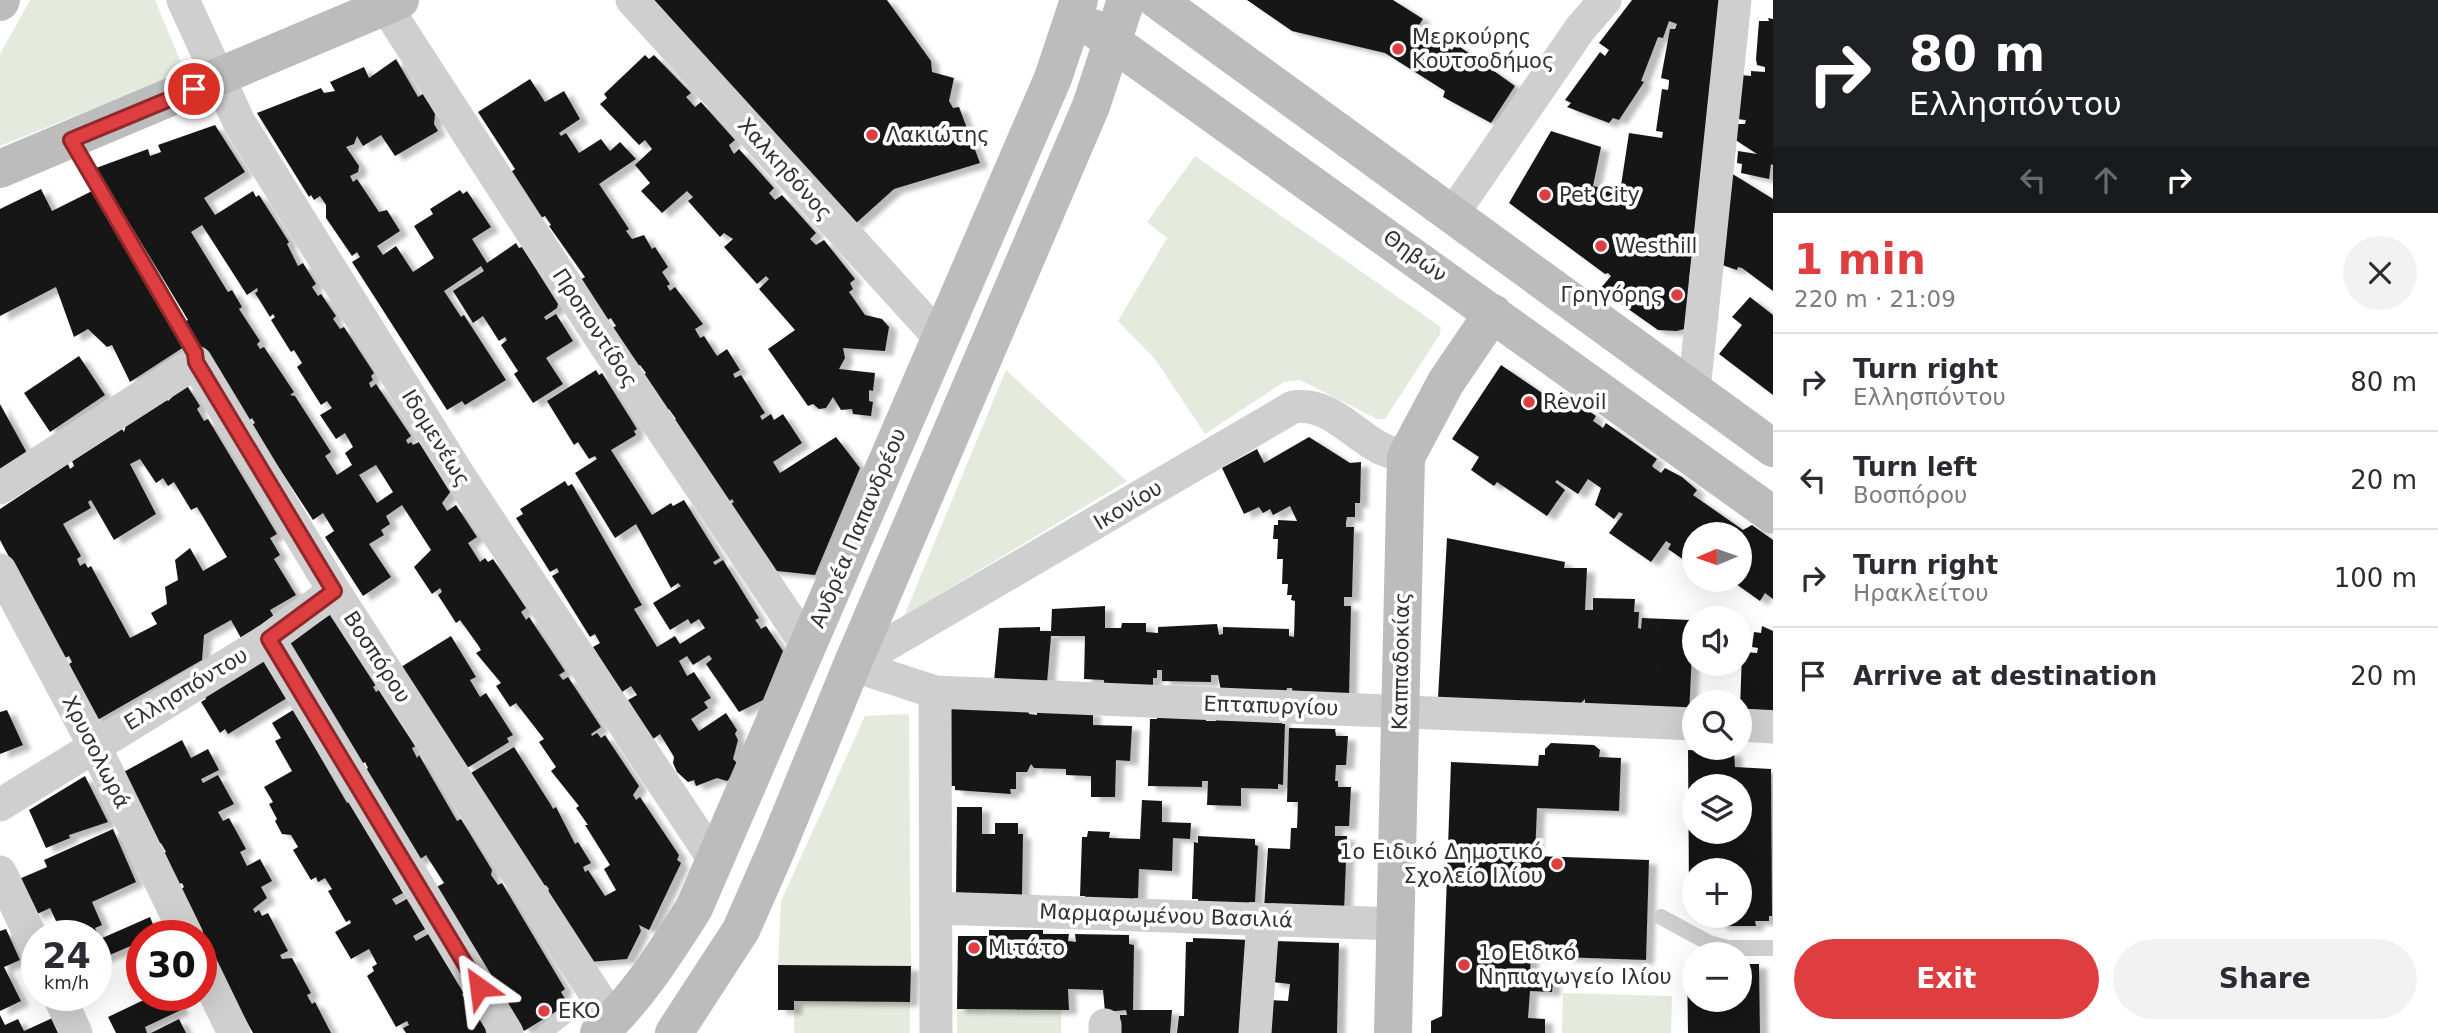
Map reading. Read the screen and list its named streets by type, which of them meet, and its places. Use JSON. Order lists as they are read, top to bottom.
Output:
{
  "streets": {
    "main road": ["Θηβών", "Ανδρέα Παπανδρέου", "Καππαδοκίας"],
    "street": [
      "Χαλκηδόνος",
      "Προποντίδος",
      "Ιδομενέως",
      "Ικονίου",
      "Βοσπόρου",
      "Ελλησπόντου",
      "Επταπυργίου",
      "Χρυσολωρά",
      "Μαρμαρωμένου Βασιλιά"
    ]
  },
  "crossings": [
    ["Χαλκηδόνος", "Ανδρέα Παπανδρέου"],
    ["Θηβών", "Ανδρέα Παπανδρέου"],
    ["Θηβών", "Καππαδοκίας"],
    ["Προποντίδος", "Ανδρέα Παπανδρέου"],
    ["Ιδομενέως", "Ανδρέα Παπανδρέου"],
    ["Ικονίου", "Καππαδοκίας"],
    ["Ικονίου", "Επταπυργίου"],
    ["Ανδρέα Παπανδρέου", "Βοσπόρου"],
    ["Βοσπόρου", "Ελλησπόντου"],
    ["Καππαδοκίας", "Επταπυργίου"],
    ["Καππαδοκίας", "Μαρμαρωμένου Βασιλιά"],
    ["Ελλησπόντου", "Χρυσολωρά"]
  ],
  "places": [
    "Μερκούρης Κουτσοδήμος",
    "Λακιώτης",
    "Pet City",
    "Westhill",
    "Γρηγόρης",
    "Revoil",
    "1ο Ειδικό Δημοτικό Σχολείο Ιλίου",
    "Μιτάτο",
    "1ο Ειδικό Νηπιαγωγείο Ιλίου",
    "EKO"
  ],
  "north": "left",
  "page": {
    "turn": ["80 m", "Ελλησπόντου"],
    "heading": ["1 min", "220 m · 21:09"],
    "list": [
      {
        "name": "Turn right",
        "note": "Ελλησπόντου",
        "value": "80 m"
      },
      {
        "name": "Turn left",
        "note": "Βοσπόρου",
        "value": "20 m"
      },
      {
        "name": "Turn right",
        "note": "Ηρακλείτου",
        "value": "100 m"
      },
      {
        "name": "Arrive at destination",
        "value": "20 m"
      }
    ],
    "map_buttons": ["+", "−"],
    "speed": "24 km/h",
    "limit": "30",
    "buttons": ["Exit", "Share"]
  }
}
